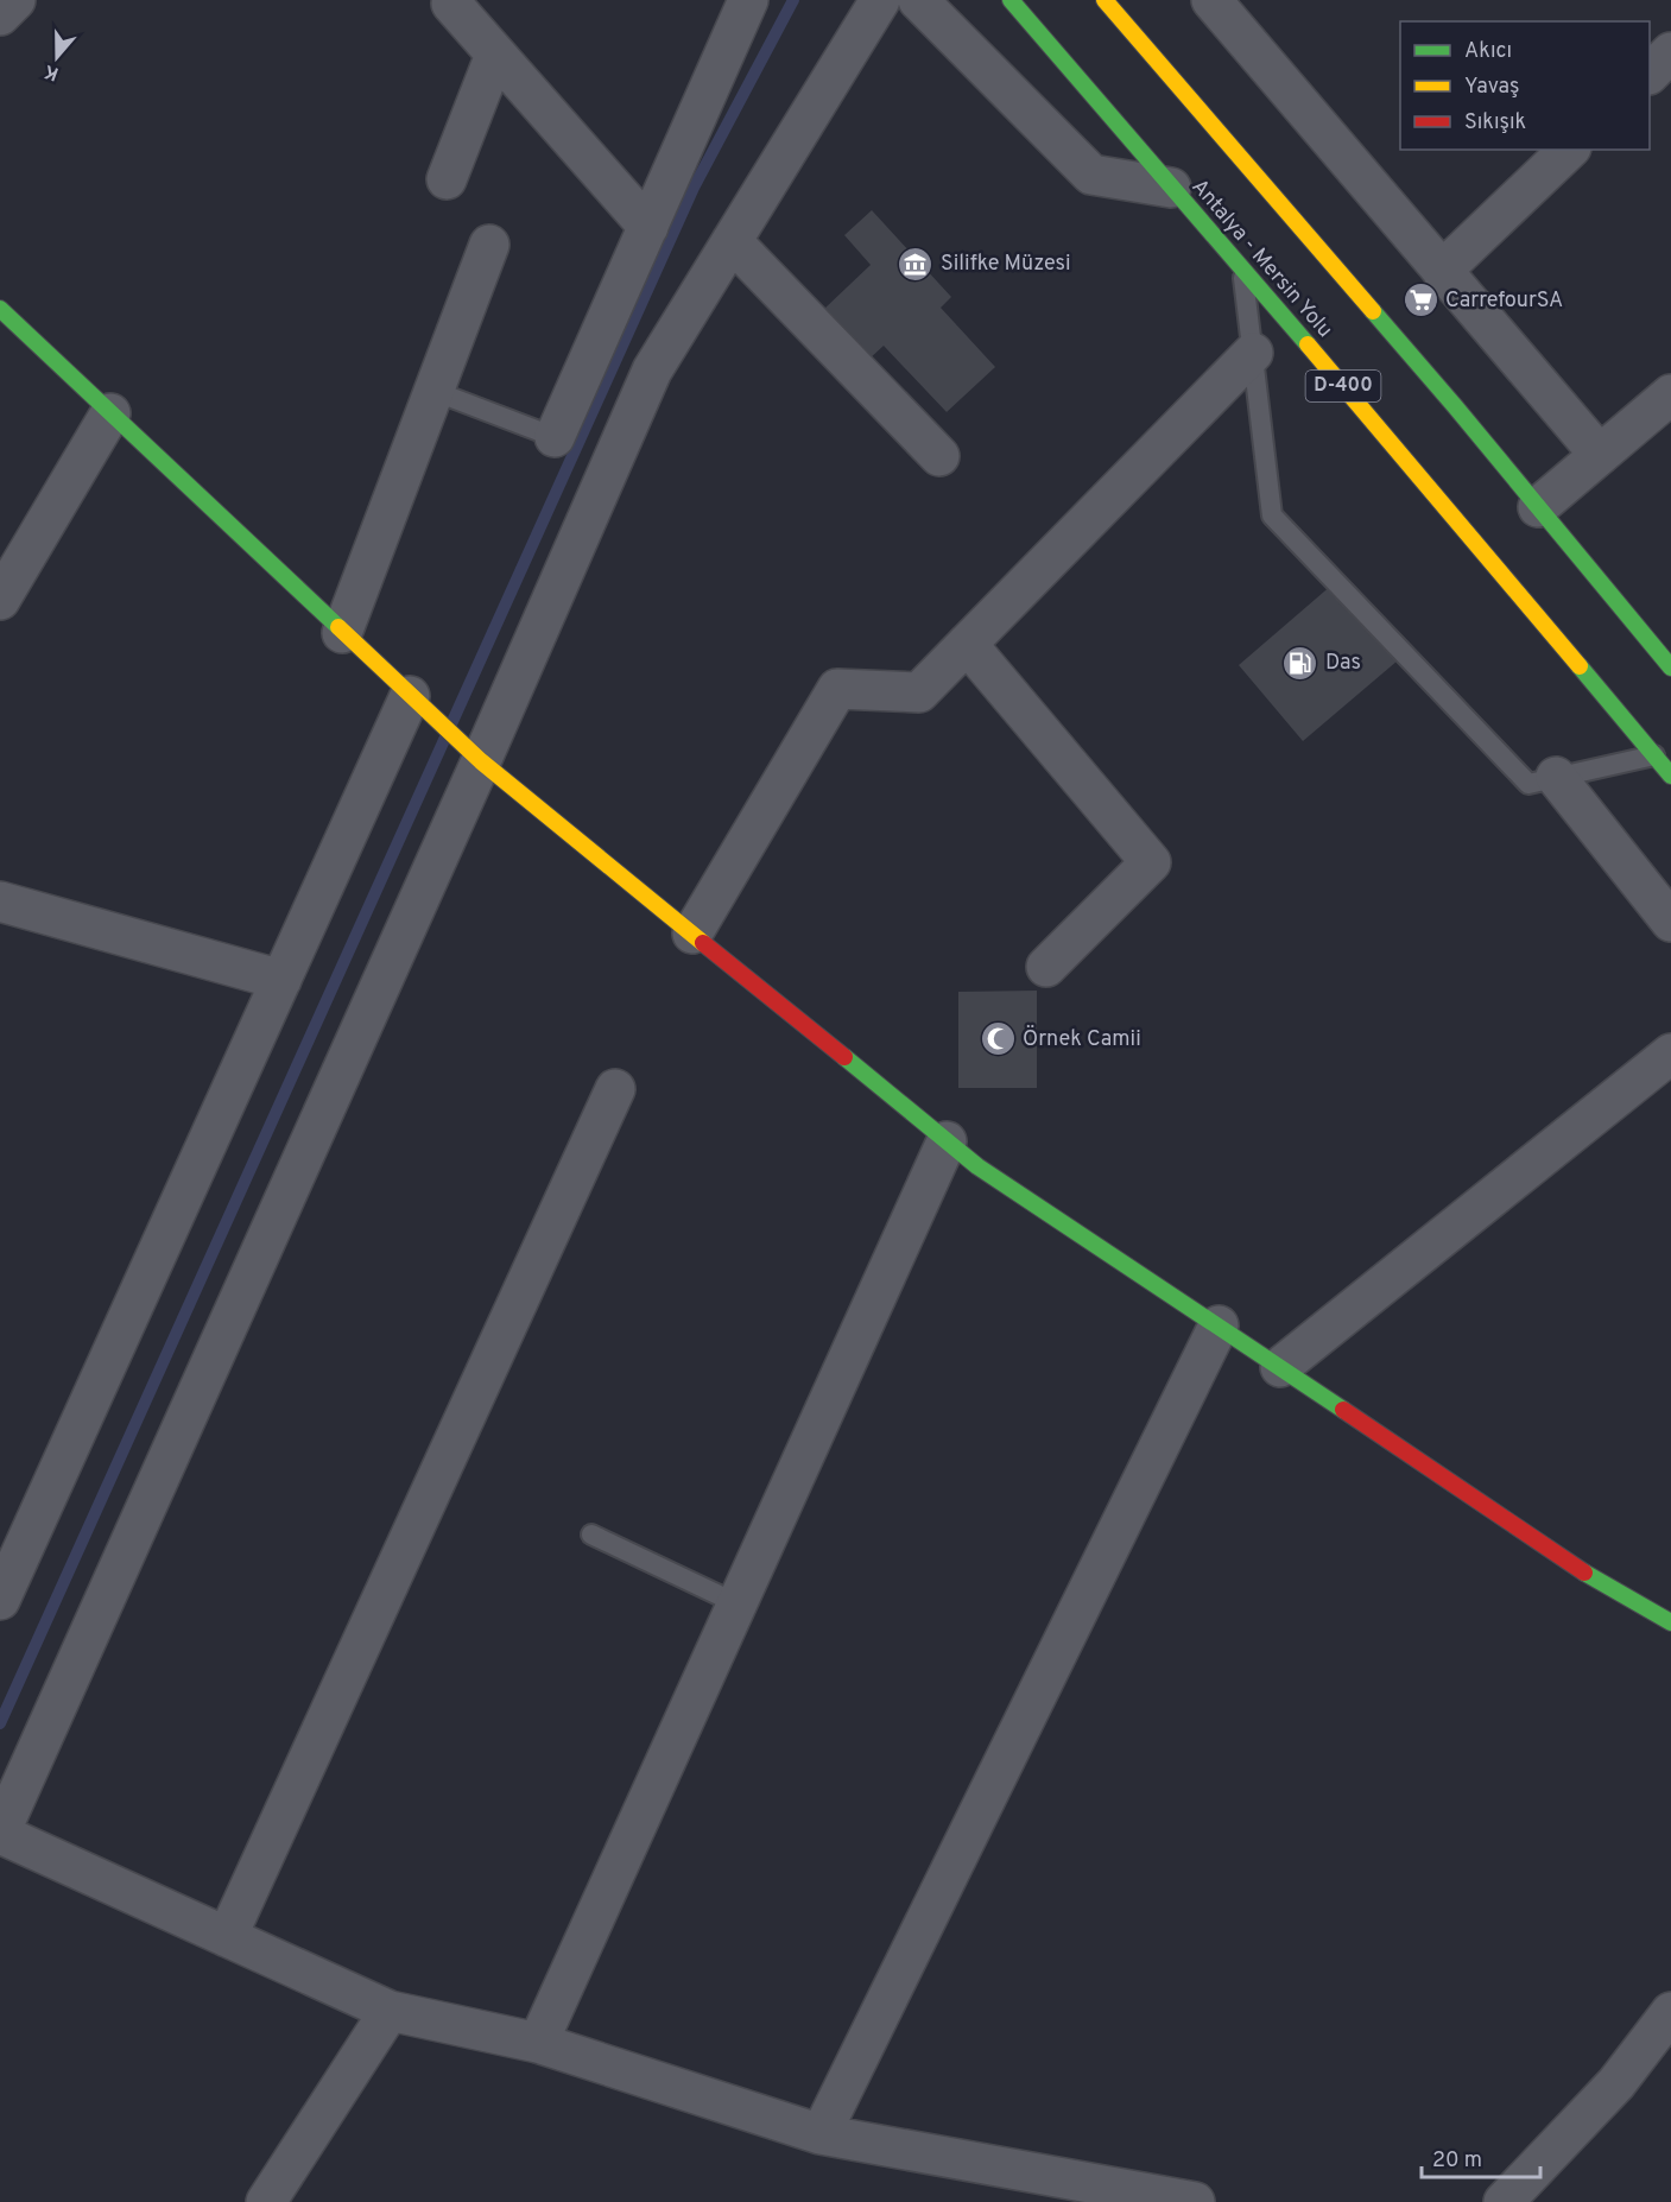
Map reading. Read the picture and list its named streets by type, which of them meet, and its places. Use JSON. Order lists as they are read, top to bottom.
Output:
{
  "streets": {
    "main road": ["Antalya - Mersin Yolu", "D-400"]
  },
  "places": {
    "museum": ["Silifke Müzesi"],
    "supermarket": ["CarrefourSA"],
    "fuel station": ["Das"],
    "mosque": ["Örnek Camii"]
  },
  "legend": ["Akıcı", "Yavaş", "Sıkışık"],
  "scale_bar": "20 m",
  "north": "bottom"
}
